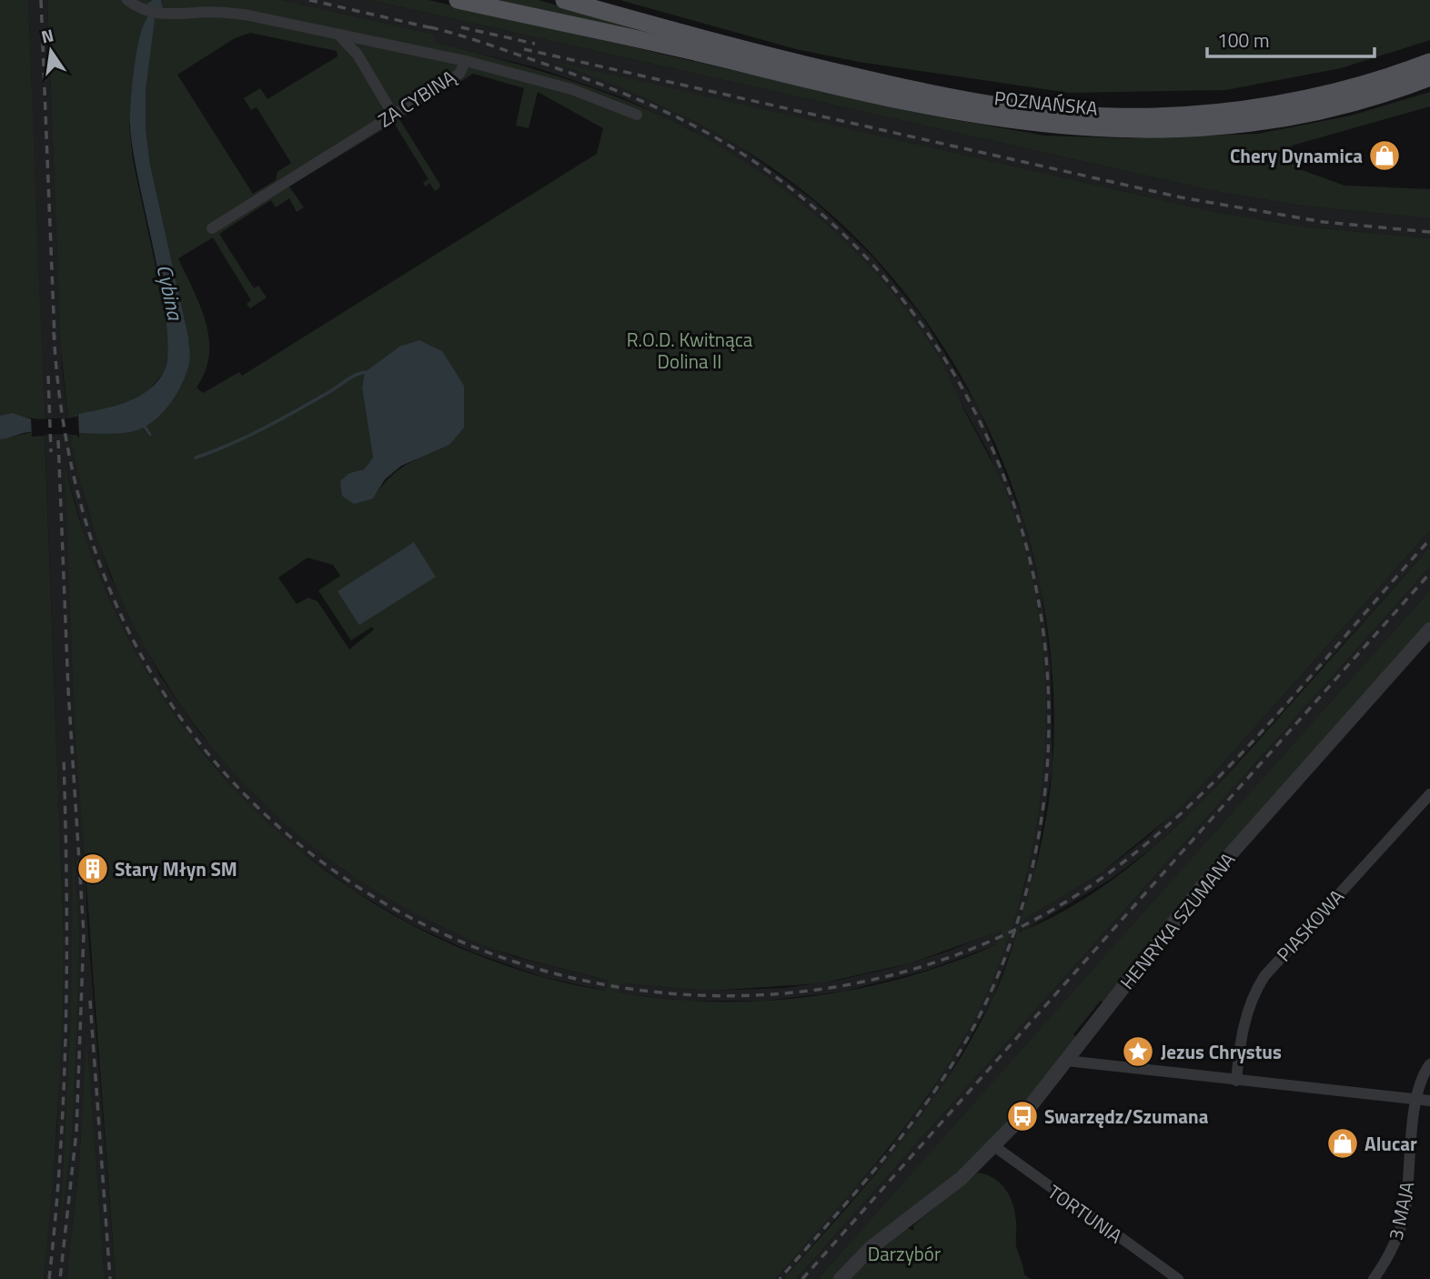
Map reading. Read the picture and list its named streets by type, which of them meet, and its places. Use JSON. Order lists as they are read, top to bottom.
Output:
{
  "streets": {
    "main road": ["POZNAŃSKA"],
    "street": [
      "ZA CYBINĄ",
      "HENRYKA SZUMANA",
      "PIASKOWA",
      "3 MAJA",
      "TORTUNIA"
    ]
  },
  "crossings": [
    ["HENRYKA SZUMANA", "TORTUNIA"]
  ],
  "water": ["Cybina"],
  "parks": ["R.O.D. Kwitnąca Dolina II", "Darzybór"],
  "places": {
    "shop": ["Chery Dynamica", "Alucar"],
    "building": ["Stary Młyn SM"],
    "place": ["Jezus Chrystus"],
    "bus stop": ["Swarzędz/Szumana"]
  },
  "scale_bar": "100 m",
  "north": "top"
}
